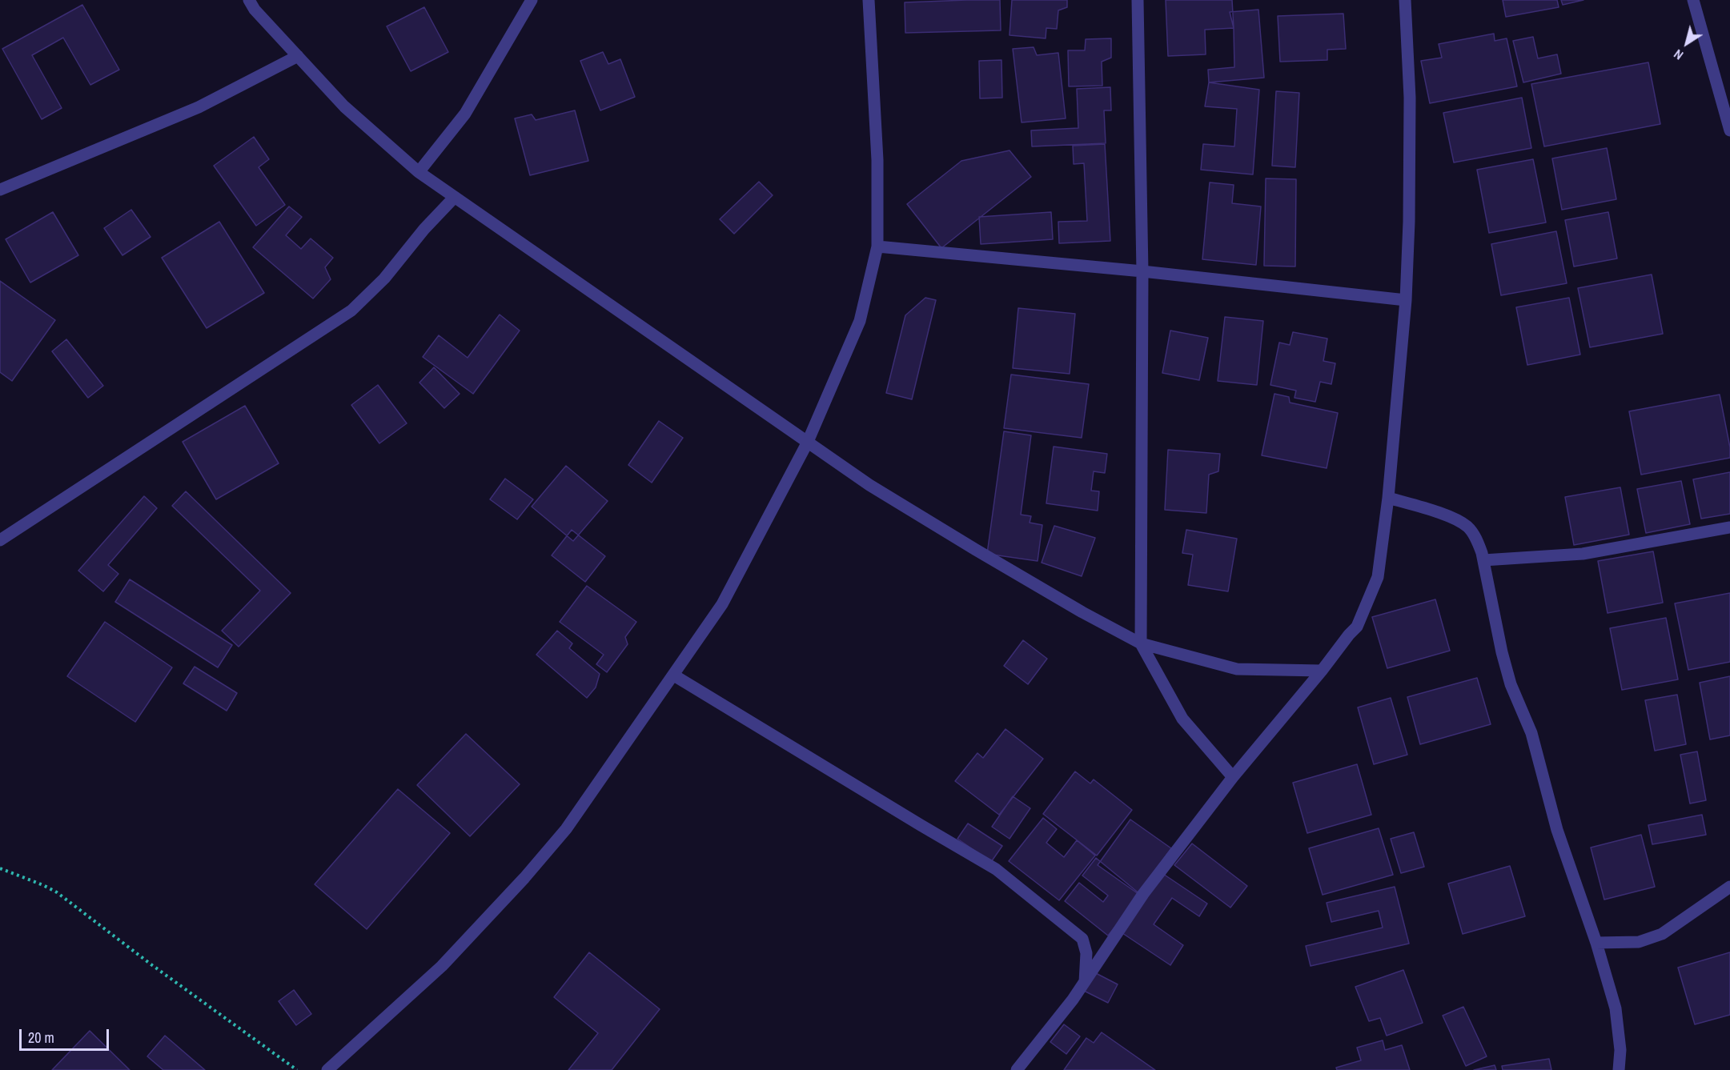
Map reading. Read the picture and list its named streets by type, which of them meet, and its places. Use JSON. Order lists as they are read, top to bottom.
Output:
{
  "scale_bar": "20 m",
  "north": "bottom left"
}
